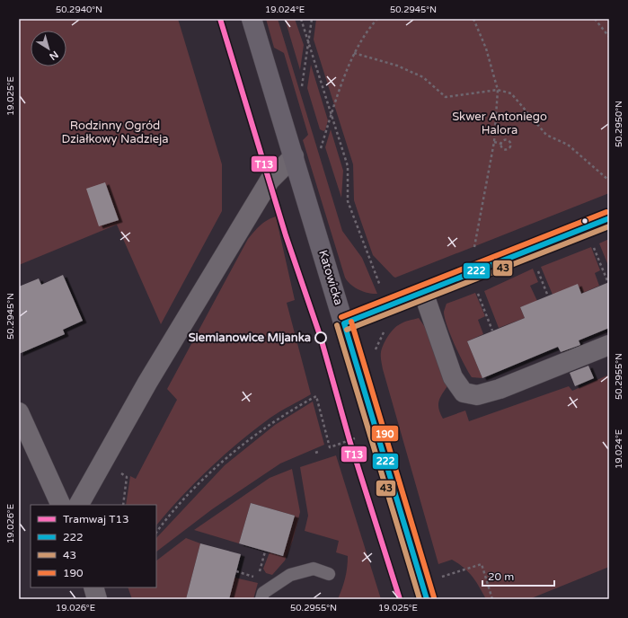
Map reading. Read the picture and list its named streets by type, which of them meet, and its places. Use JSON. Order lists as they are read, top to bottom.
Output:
{
  "streets": {
    "main road": ["Katowicka"]
  },
  "parks": ["Skwer Antoniego Halora", "Rodzinny Ogród Działkowy Nadzieja"],
  "places": ["Siemianowice Mijanka"],
  "lines": [
    "tram line T13",
    "transit line 190",
    "transit line 222",
    "transit line 43"
  ],
  "legend": [
    "Tramwaj T13",
    "222",
    "43",
    "190"
  ],
  "scale_bar": "20 m",
  "north": "bottom right",
  "coordinates": [
    "50.2940°N",
    "19.024°E",
    "50.2945°N",
    "19.025°E",
    "50.2950°N",
    "50.2955°N",
    "19.026°E"
  ]
}
